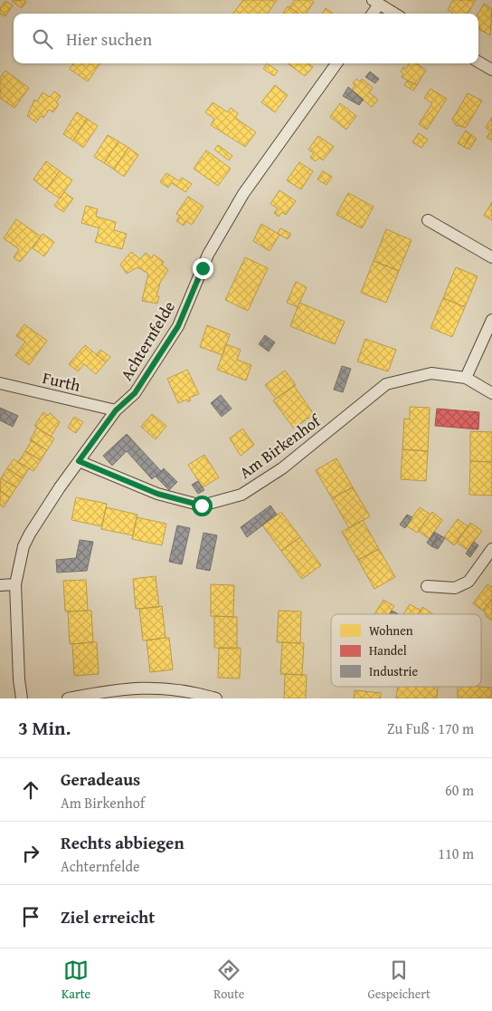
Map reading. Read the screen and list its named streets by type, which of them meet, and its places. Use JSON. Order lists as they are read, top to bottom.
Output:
{
  "streets": {
    "street": ["Achternfelde", "Furth", "Am Birkenhof"]
  },
  "crossings": [
    ["Achternfelde", "Furth"],
    ["Achternfelde", "Am Birkenhof"]
  ],
  "legend": ["Wohnen", "Handel", "Industrie"],
  "page": {
    "search": "Hier suchen",
    "heading": ["3 Min.", "Zu Fuß · 170 m"],
    "list": [
      ["Geradeaus", "Am Birkenhof", "60 m"],
      ["Rechts abbiegen", "Achternfelde", "110 m"],
      "Ziel erreicht"
    ],
    "nav": ["Karte", "Route", "Gespeichert"]
  }
}
